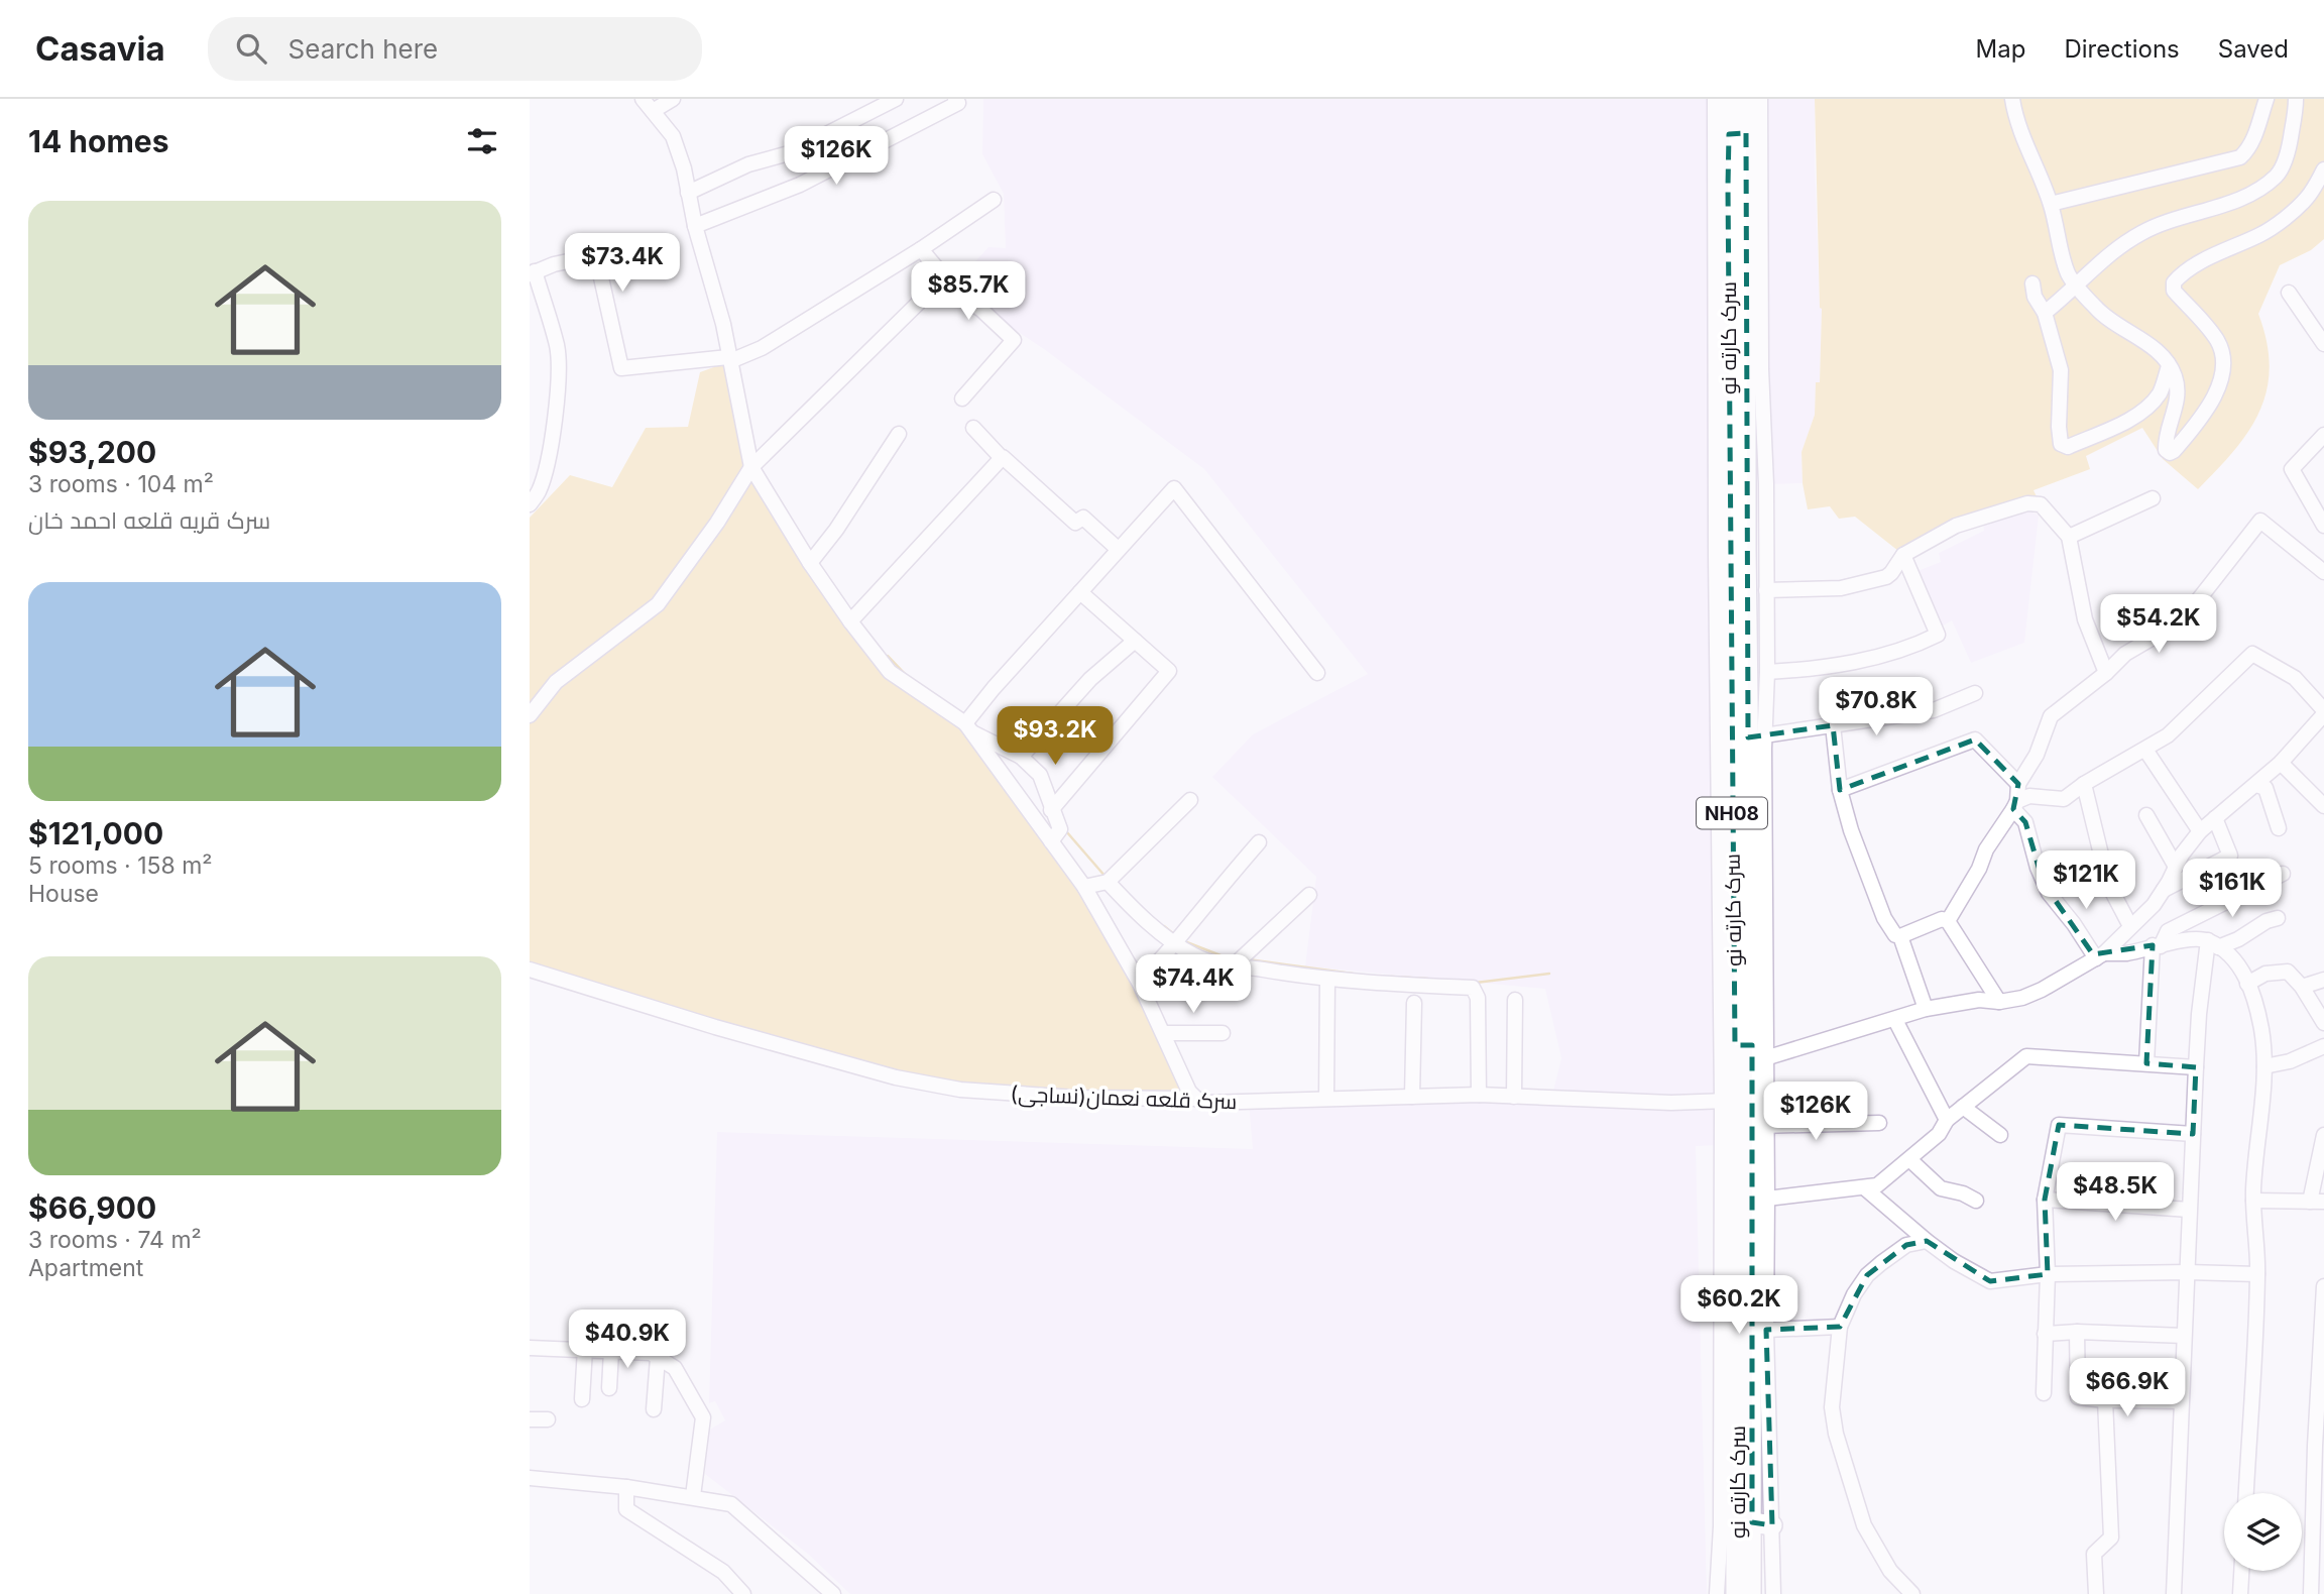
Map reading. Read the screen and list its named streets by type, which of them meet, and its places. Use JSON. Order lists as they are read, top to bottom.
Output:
{
  "streets": {
    "highway": ["سرک کارته نو", "NH08"],
    "street": ["سرک قلعه نعمان(نساجی)"]
  },
  "crossings": [
    ["سرک کارته نو", "NH08"],
    ["سرک کارته نو", "سرک قلعه نعمان(نساجی)"]
  ],
  "page": {
    "header": "Casavia",
    "search": "Search here",
    "nav": ["Map", "Directions", "Saved"],
    "heading": "14 homes",
    "price": [
      "$126K",
      "$73.4K",
      "$85.7K",
      "$54.2K",
      "$70.8K",
      "$93.2K",
      "$121K",
      "$161K",
      "$74.4K",
      "$126K",
      "$48.5K",
      "$60.2K",
      "$40.9K",
      "$66.9K"
    ],
    "list": [
      {
        "name": "$93,200",
        "note": "3 rooms · 104 m² · سرک قریه قلعه احمد خان"
      },
      {
        "name": "$121,000",
        "note": "5 rooms · 158 m² · House"
      },
      {
        "name": "$66,900",
        "note": "3 rooms · 74 m² · Apartment"
      }
    ]
  }
}
